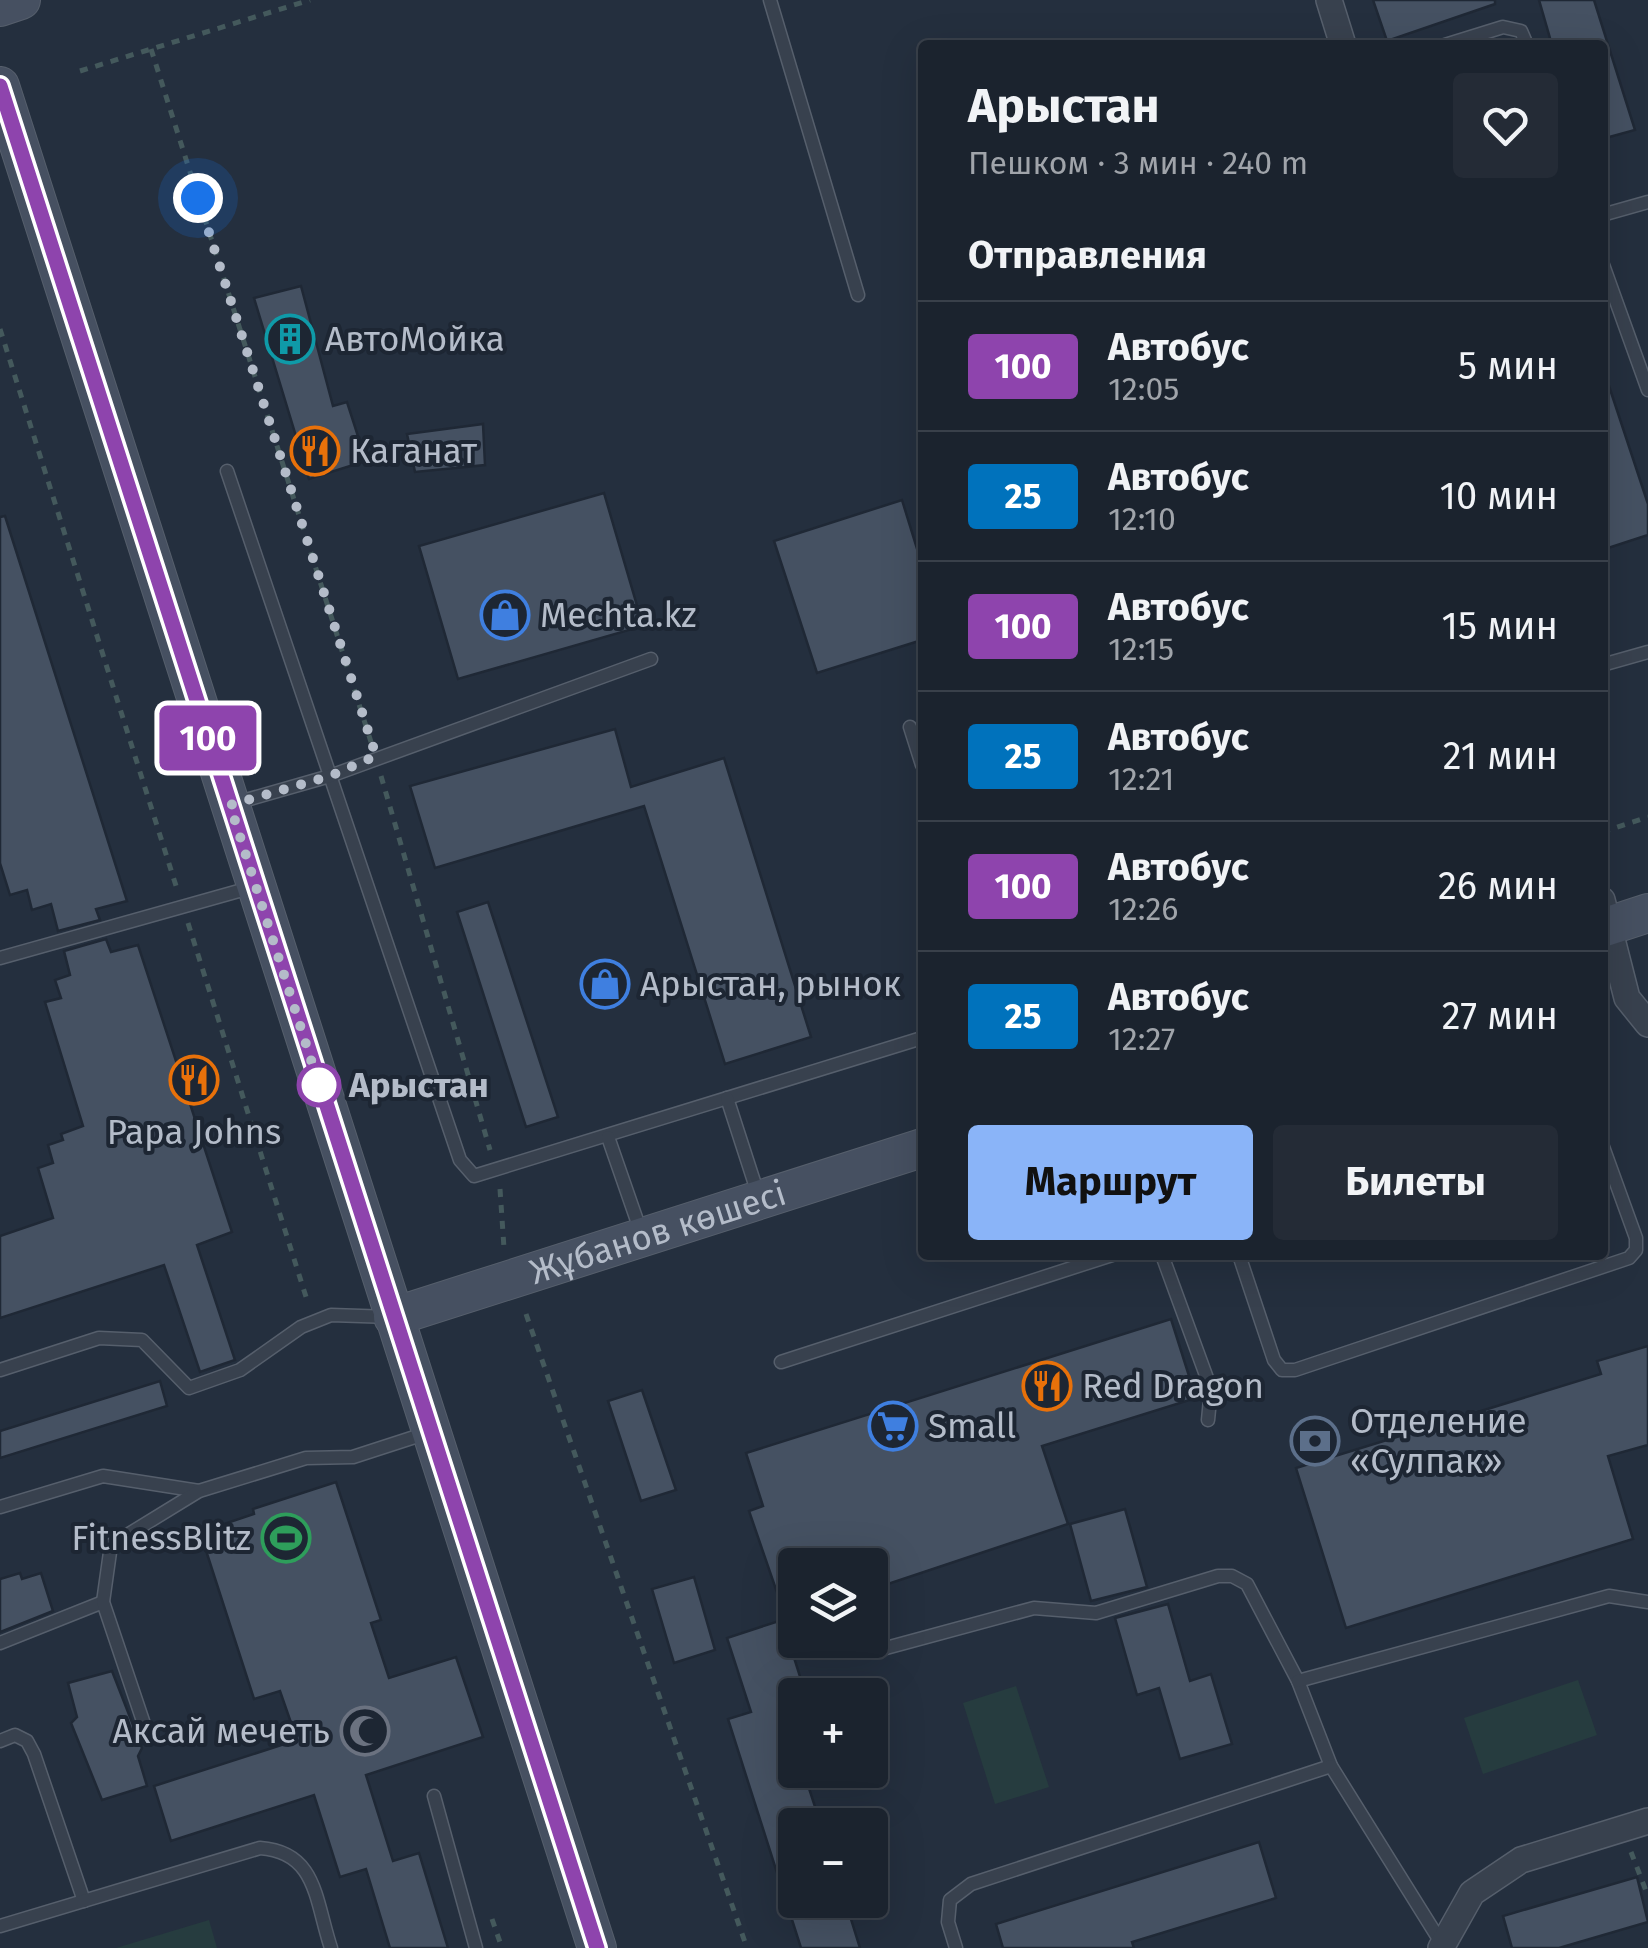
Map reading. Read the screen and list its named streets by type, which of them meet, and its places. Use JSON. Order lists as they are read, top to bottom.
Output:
{
  "streets": {
    "main road": ["Жұбанов көшесі"]
  },
  "places": {
    "building": ["АвтоМойка"],
    "restaurant": ["Каганат", "Papa Johns", "Red Dragon"],
    "shop": ["Mechta.kz", "Арыстан, рынок"],
    "other": ["Арыстан"],
    "supermarket": ["Small"],
    "bank": ["Отделение «Сулпак»"],
    "sports": ["FitnessBlitz"],
    "mosque": ["Аксай мечеть"]
  },
  "lines": ["bus line 100"],
  "page": {
    "on_map": "100",
    "heading": [
      ["Арыстан", "Пешком · 3 мин · 240 m"],
      "Отправления"
    ],
    "list": [
      {
        "mark": "100",
        "name": "Автобус",
        "note": "12:05",
        "value": "5 мин"
      },
      {
        "mark": "25",
        "name": "Автобус",
        "note": "12:10",
        "value": "10 мин"
      },
      {
        "mark": "100",
        "name": "Автобус",
        "note": "12:15",
        "value": "15 мин"
      },
      {
        "mark": "25",
        "name": "Автобус",
        "note": "12:21",
        "value": "21 мин"
      },
      {
        "mark": "100",
        "name": "Автобус",
        "note": "12:26",
        "value": "26 мин"
      },
      {
        "mark": "25",
        "name": "Автобус",
        "note": "12:27",
        "value": "27 мин"
      }
    ],
    "buttons": ["Маршрут", "Билеты"],
    "map_buttons": ["+", "−"]
  }
}
